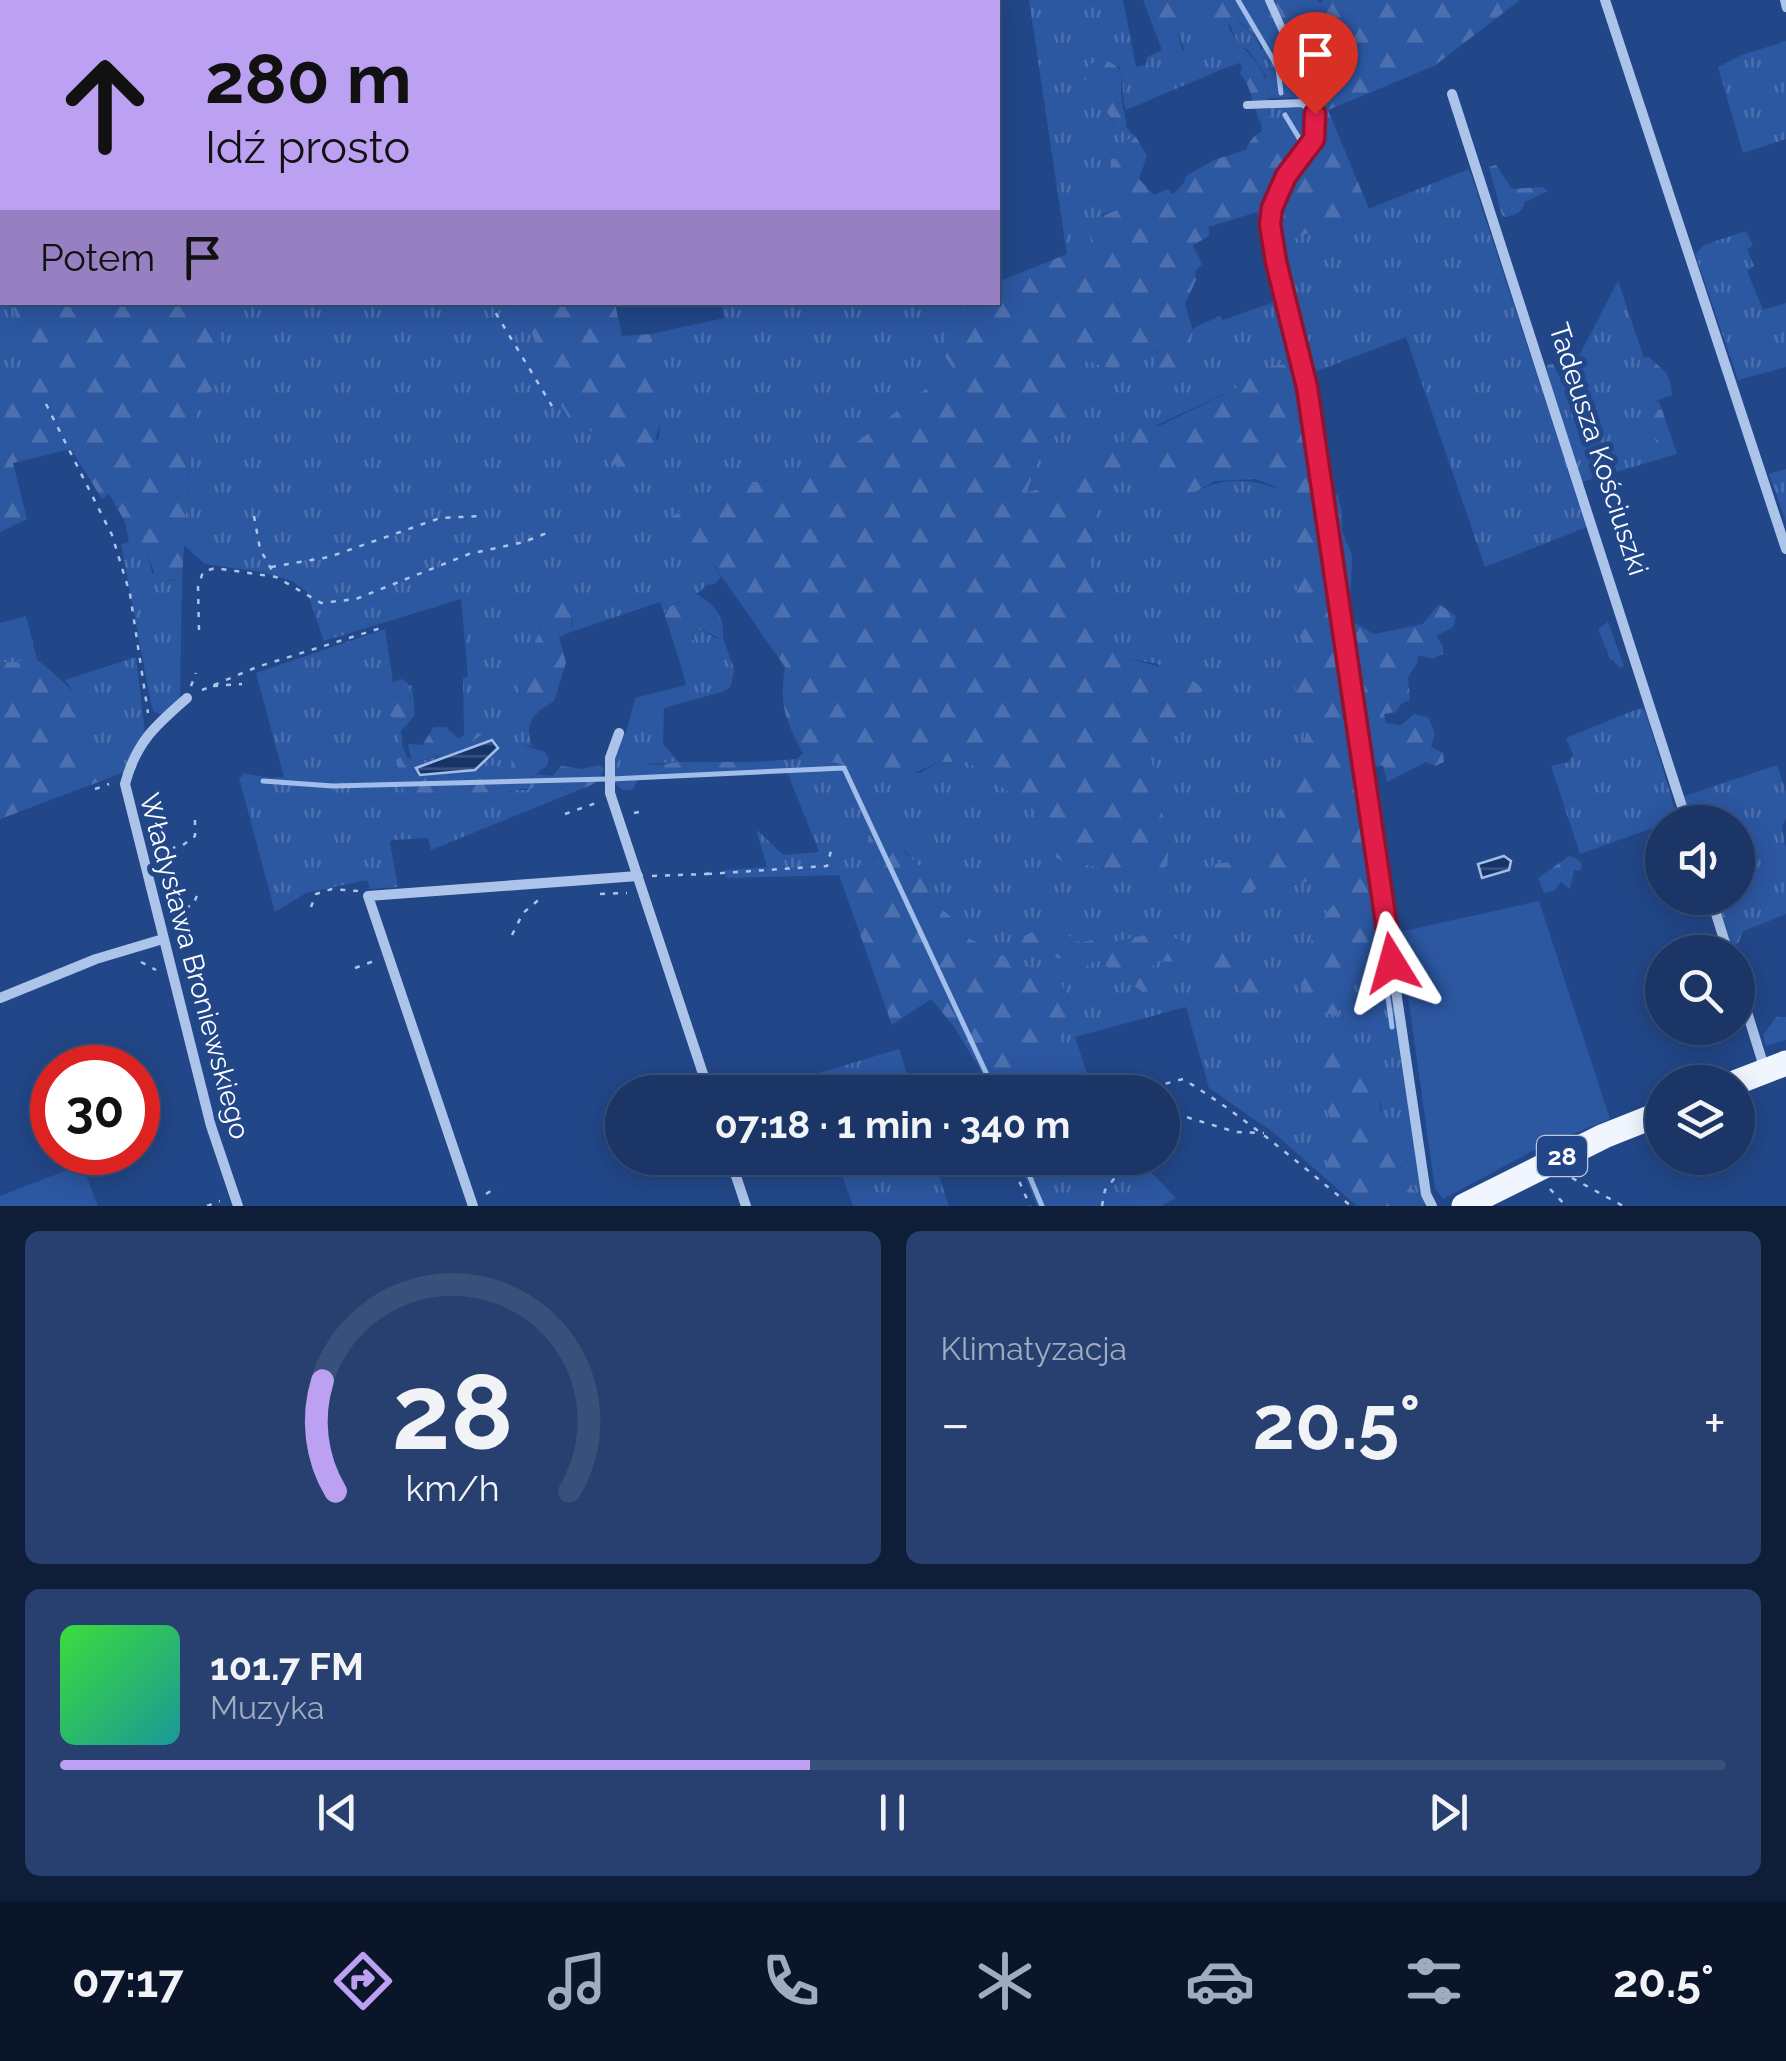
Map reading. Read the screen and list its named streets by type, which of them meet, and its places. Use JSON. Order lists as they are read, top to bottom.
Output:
{
  "streets": {
    "main road": ["28"],
    "street": ["Tadeusza Kościuszki", "Władysława Broniewskiego"]
  },
  "page": {
    "turn": ["280 m", "Idź prosto"],
    "then": "Potem",
    "limit": "30",
    "trip": "07:18 · 1 min · 340 m",
    "tile": "Klimatyzacja",
    "heat": ["−", "20.5°", "+"],
    "song": ["101.7 FM", "Muzyka"],
    "tabs": ["07:17", "20.5°"],
    "gauge": ["28", "km/h"]
  }
}
